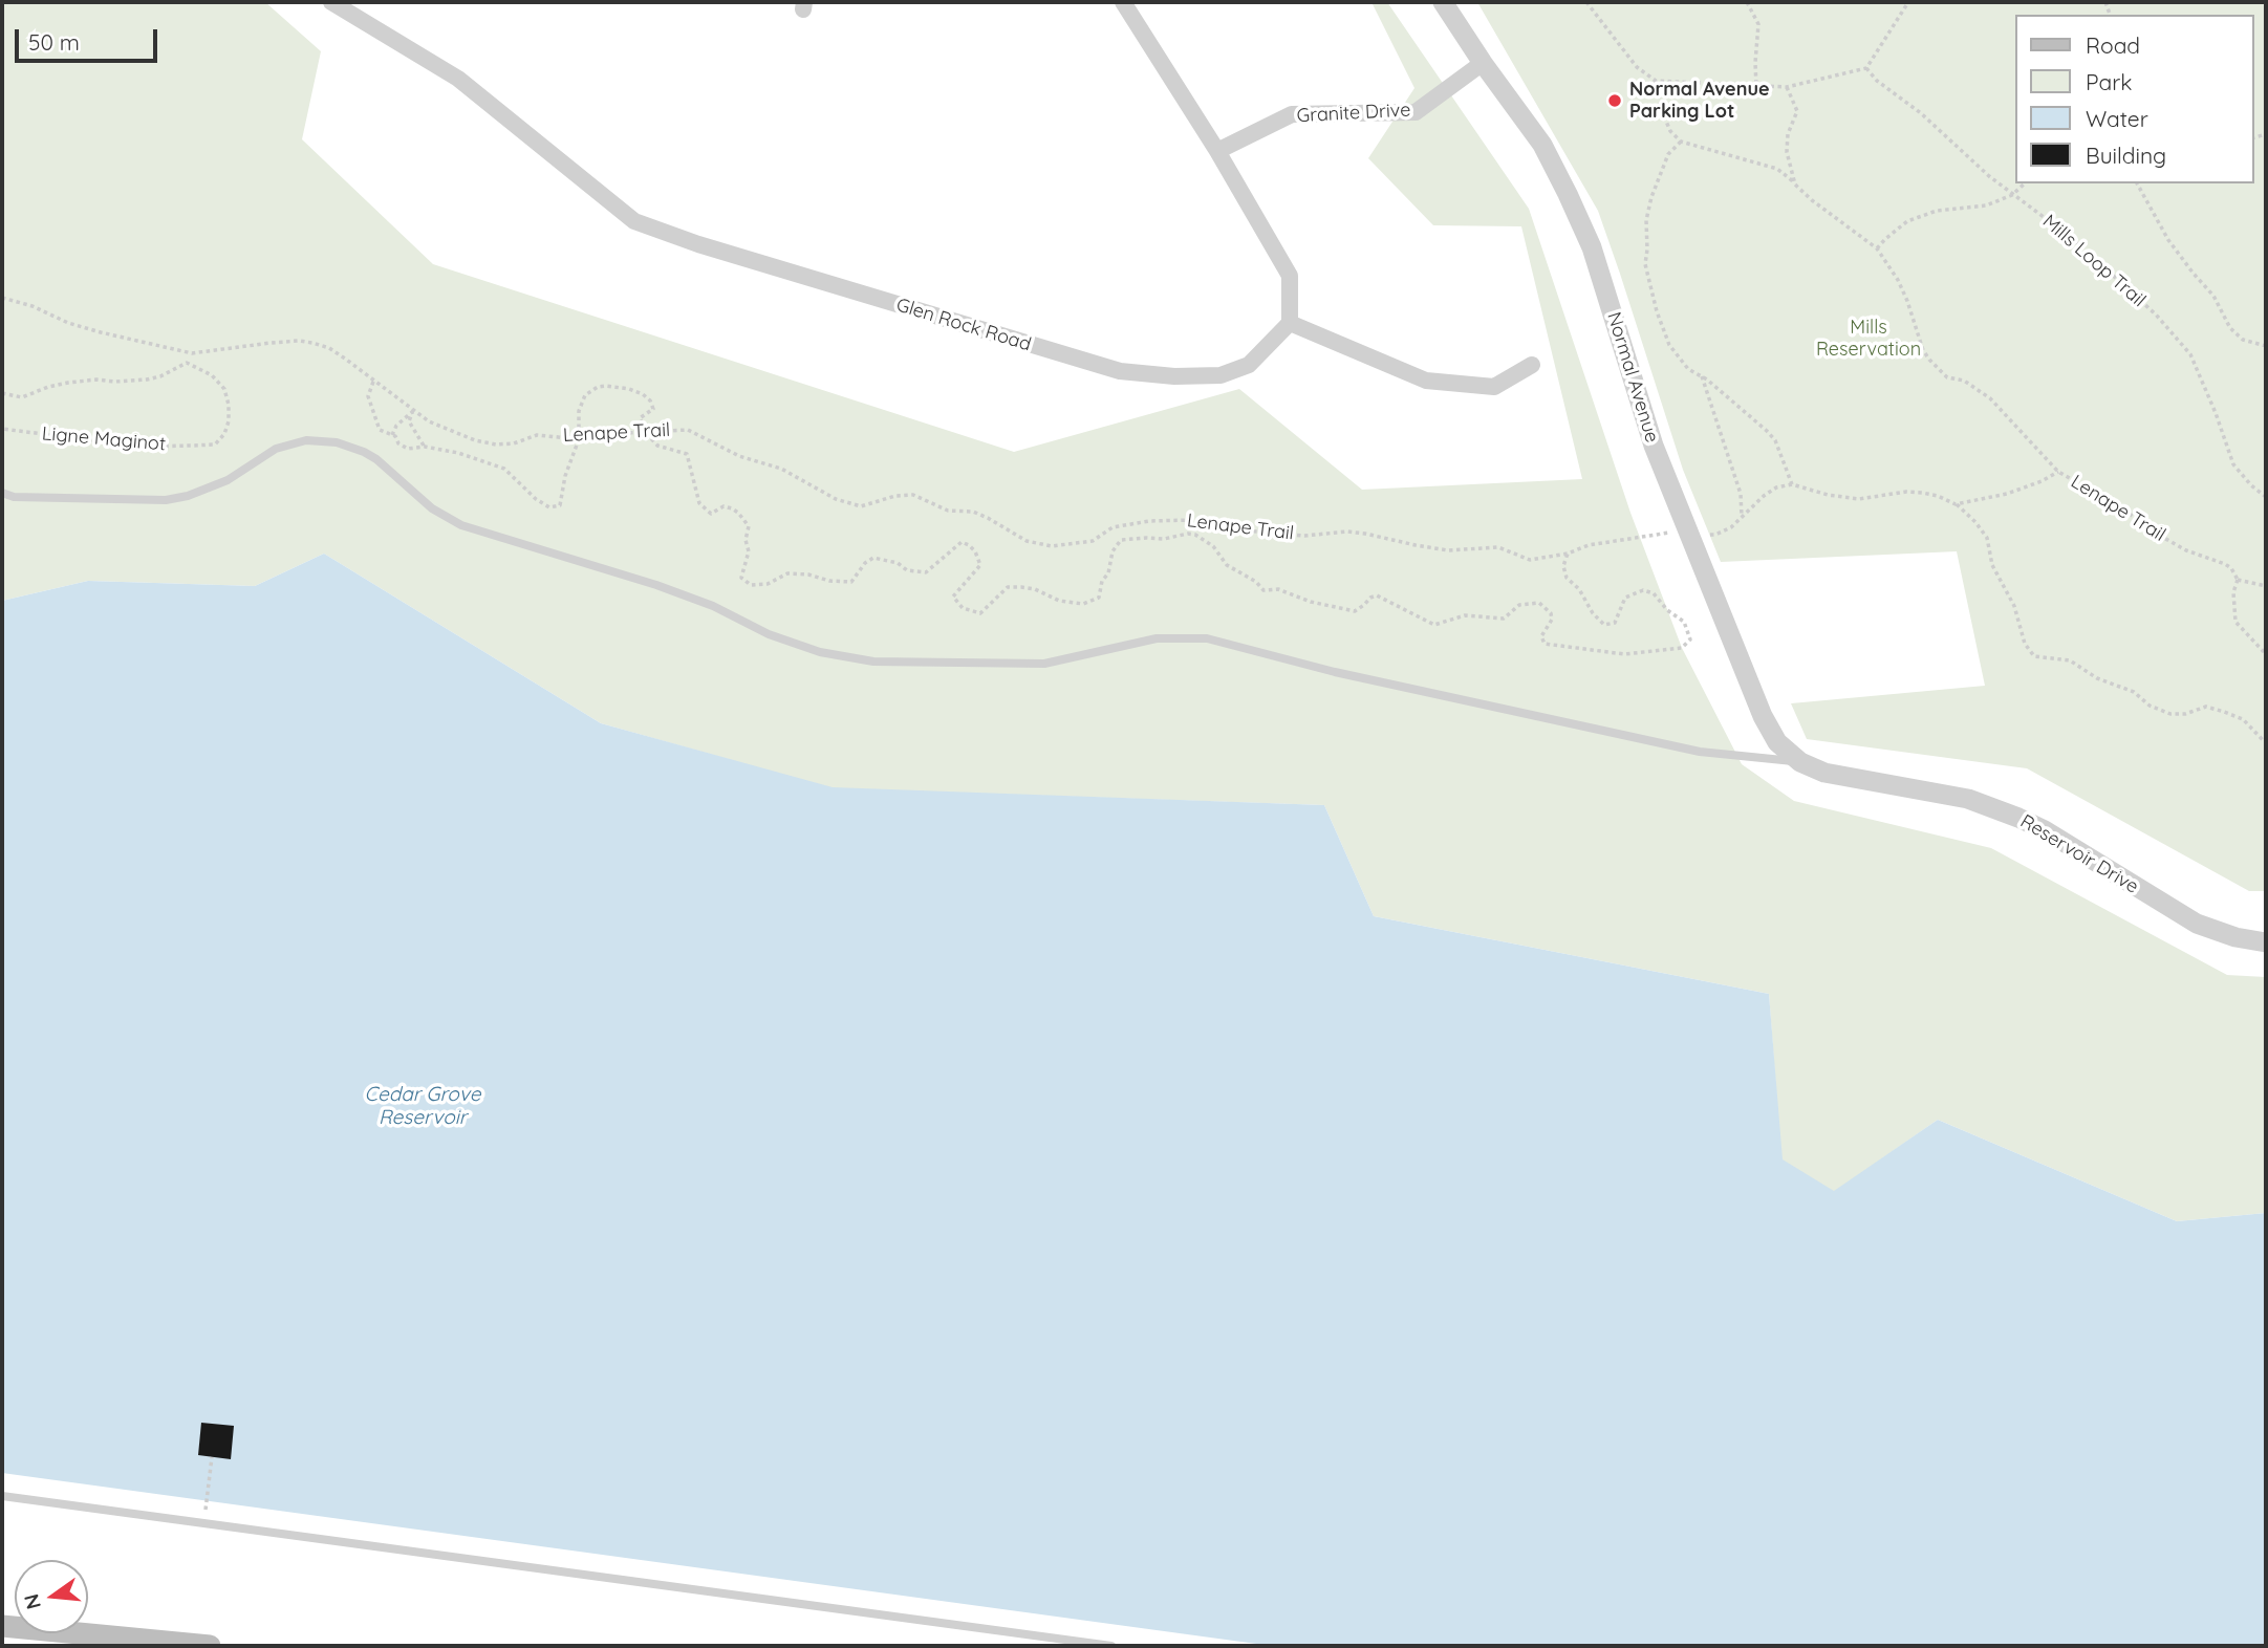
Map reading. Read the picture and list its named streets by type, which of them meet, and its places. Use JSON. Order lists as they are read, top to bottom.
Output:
{
  "streets": {
    "street": [
      "Granite Drive",
      "Glen Rock Road",
      "Normal Avenue",
      "Reservoir Drive"
    ],
    "path": ["Mills Loop Trail", "Lenape Trail", "Ligne Maginot"]
  },
  "crossings": [
    ["Granite Drive", "Normal Avenue"],
    ["Normal Avenue", "Lenape Trail"],
    ["Normal Avenue", "Reservoir Drive"]
  ],
  "water": ["Cedar Grove Reservoir"],
  "parks": ["Mills Reservation"],
  "places": ["Normal Avenue Parking Lot"],
  "legend": [
    "Road",
    "Park",
    "Water",
    "Building"
  ],
  "scale_bar": "50 m",
  "north": "left"
}
